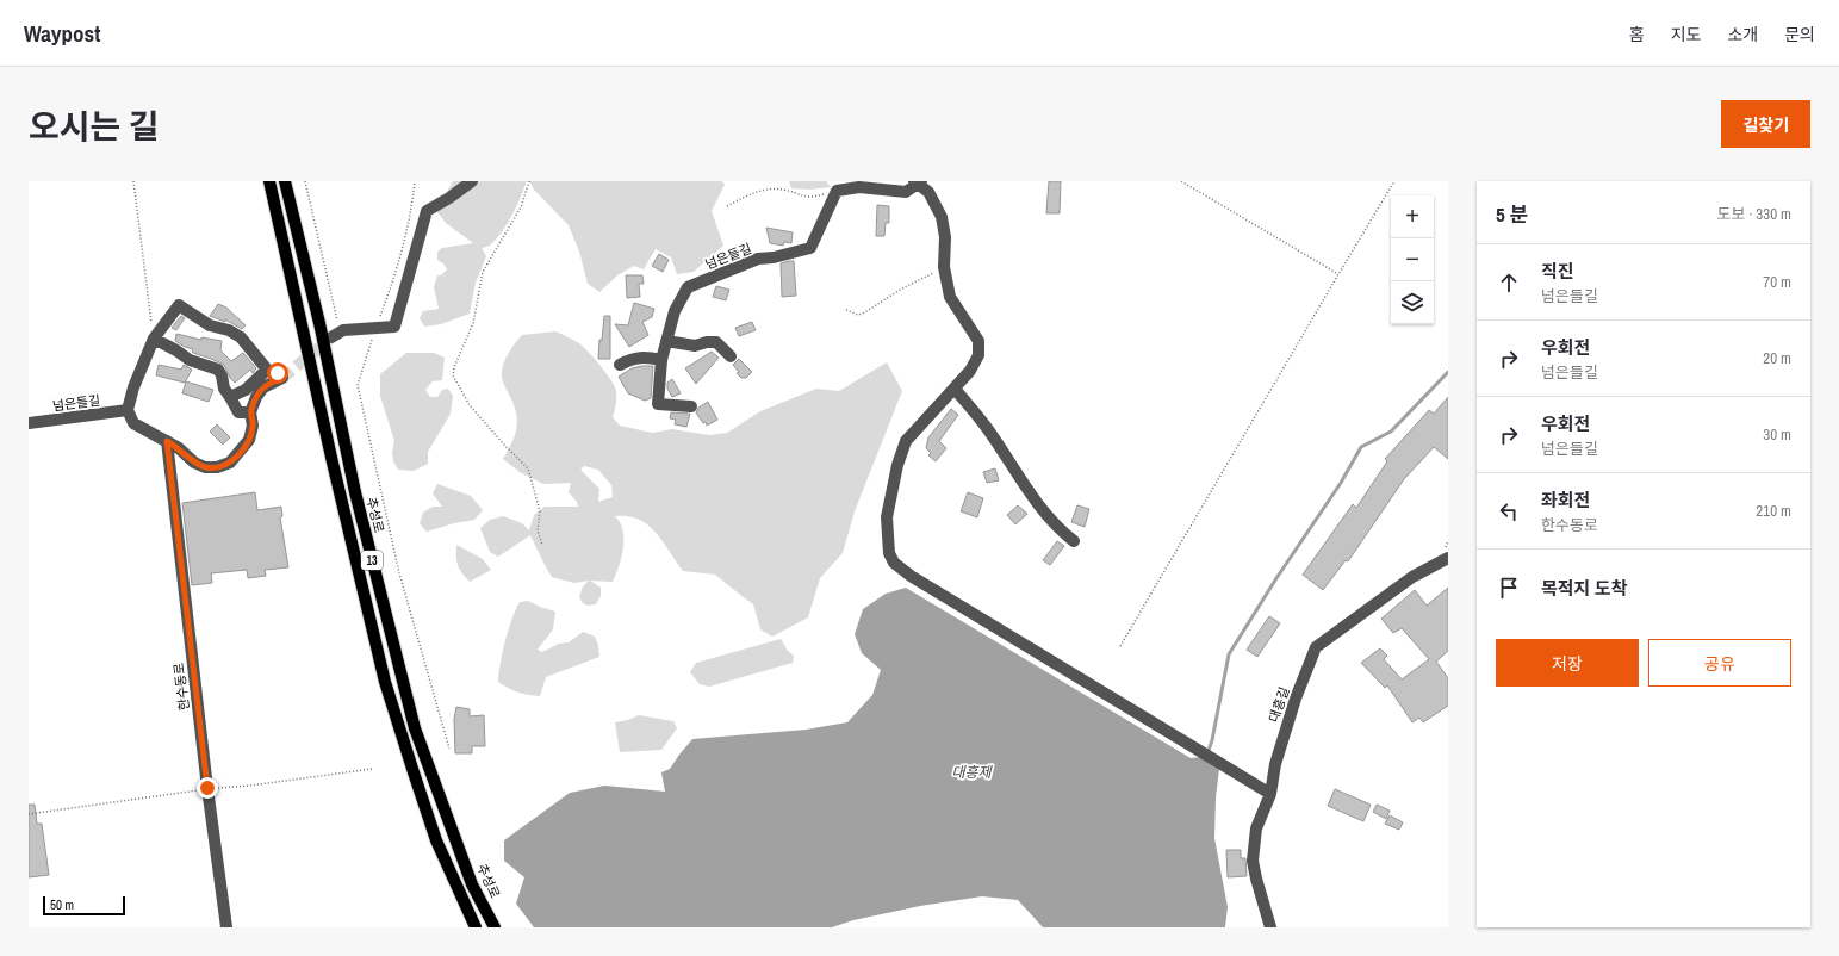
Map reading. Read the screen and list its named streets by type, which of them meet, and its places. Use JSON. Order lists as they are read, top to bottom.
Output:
{
  "streets": {
    "main road": ["추성로", "13"],
    "street": ["넘은들길", "한수동로", "대흥길"]
  },
  "water": ["대흥제"],
  "scale_bar": "50 m",
  "page": {
    "header": "Waypost",
    "nav": [
      "홈",
      "지도",
      "소개",
      "문의"
    ],
    "title": "오시는 길",
    "buttons": [
      "길찾기",
      ["저장", "공유"]
    ],
    "heading": ["5 분", "도보 · 330 m"],
    "map_buttons": ["+", "−"],
    "list": [
      ["직진", "넘은들길", "70 m"],
      ["우회전", "넘은들길", "20 m"],
      ["우회전", "넘은들길", "30 m"],
      ["좌회전", "한수동로", "210 m"],
      "목적지 도착"
    ],
    "scale": "50 m"
  }
}
